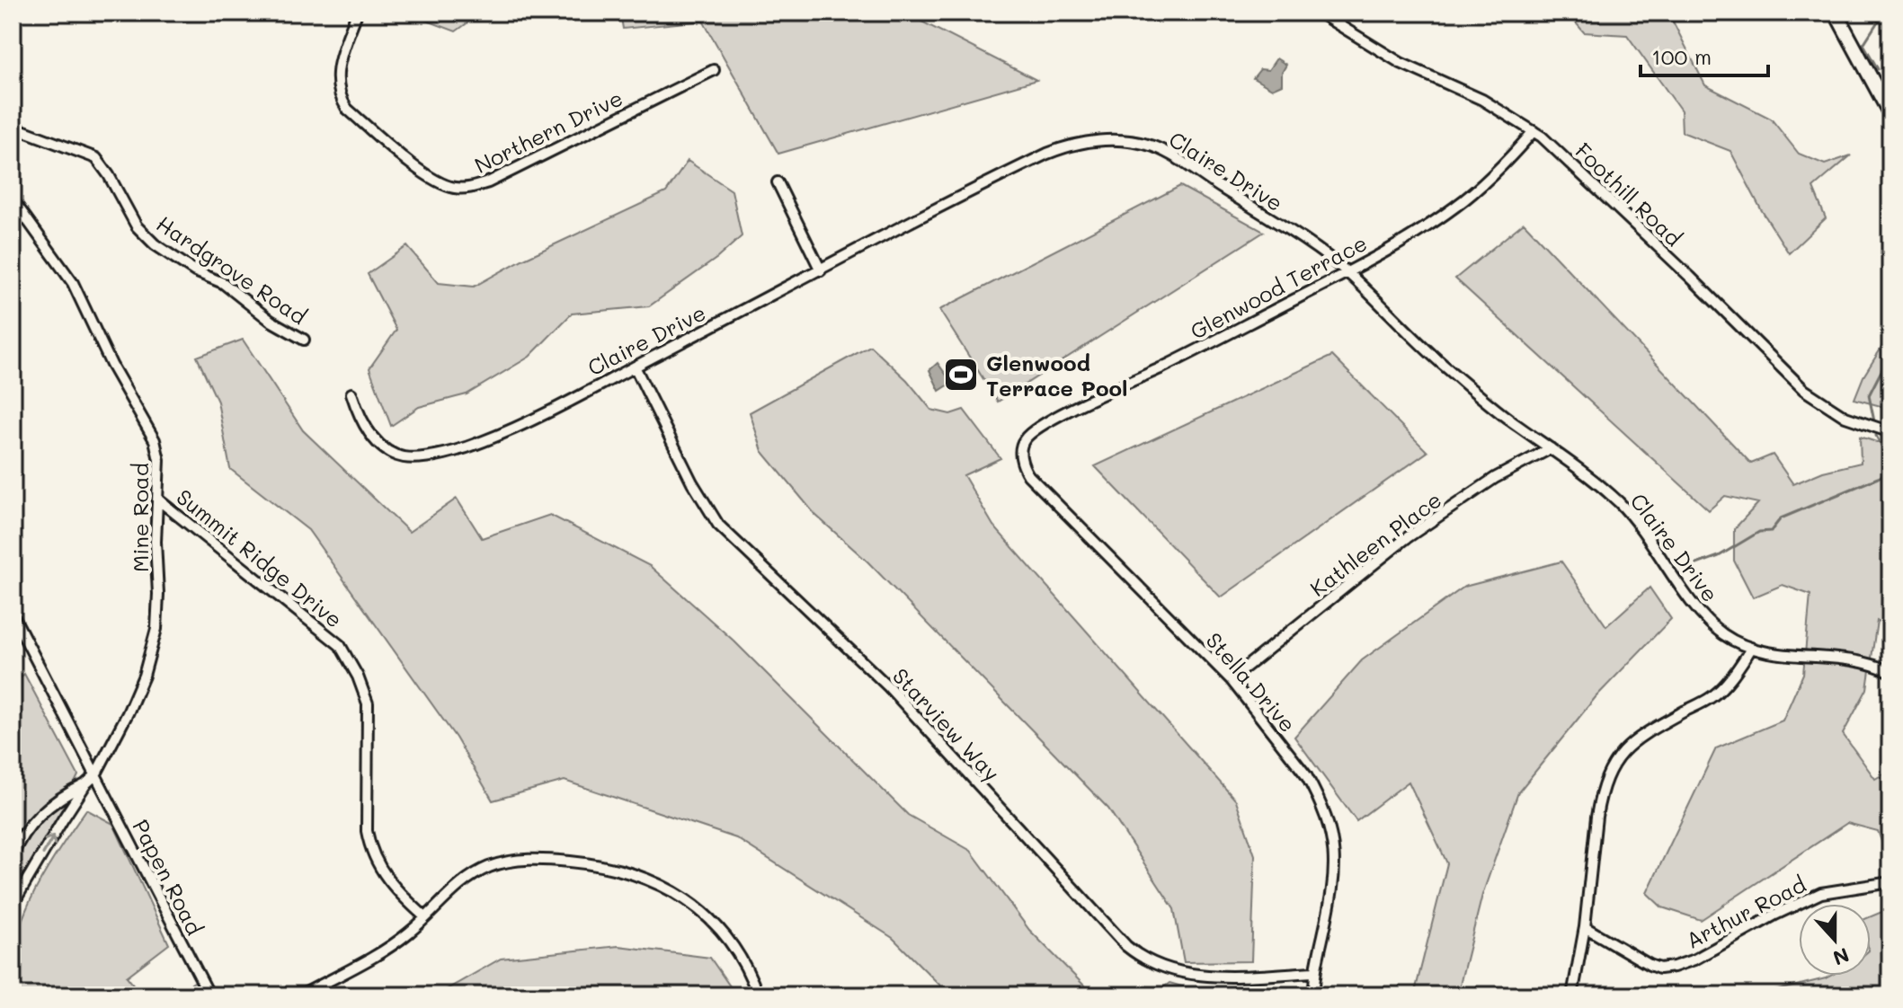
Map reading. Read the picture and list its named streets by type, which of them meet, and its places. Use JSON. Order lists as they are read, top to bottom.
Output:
{
  "streets": {
    "street": [
      "Northern Drive",
      "Claire Drive",
      "Foothill Road",
      "Hardgrove Road",
      "Glenwood Terrace",
      "Mine Road",
      "Kathleen Place",
      "Summit Ridge Drive",
      "Stella Drive",
      "Starview Way",
      "Papen Road",
      "Arthur Road"
    ]
  },
  "crossings": [
    ["Claire Drive", "Glenwood Terrace"],
    ["Claire Drive", "Kathleen Place"],
    ["Claire Drive", "Starview Way"],
    ["Foothill Road", "Glenwood Terrace"],
    ["Glenwood Terrace", "Stella Drive"],
    ["Mine Road", "Summit Ridge Drive"],
    ["Mine Road", "Papen Road"],
    ["Kathleen Place", "Stella Drive"],
    ["Stella Drive", "Starview Way"]
  ],
  "places": {
    "sports": ["Glenwood Terrace Pool"]
  },
  "scale_bar": "100 m",
  "north": "bottom"
}
